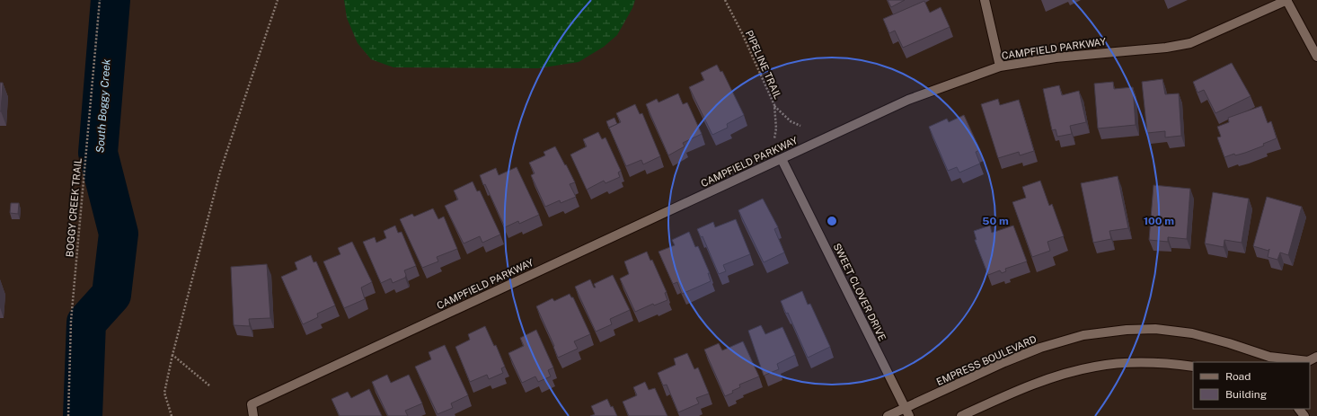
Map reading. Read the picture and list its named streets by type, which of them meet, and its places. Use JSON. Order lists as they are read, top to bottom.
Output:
{
  "streets": {
    "street": ["CAMPFIELD PARKWAY", "SWEET CLOVER DRIVE", "EMPRESS BOULEVARD"],
    "path": ["PIPELINE TRAIL", "BOGGY CREEK TRAIL"]
  },
  "crossings": [
    ["CAMPFIELD PARKWAY", "SWEET CLOVER DRIVE"],
    ["SWEET CLOVER DRIVE", "EMPRESS BOULEVARD"]
  ],
  "water": ["South Boggy Creek"],
  "legend": ["Road", "Building"],
  "rings": ["50 m", "100 m"]
}
